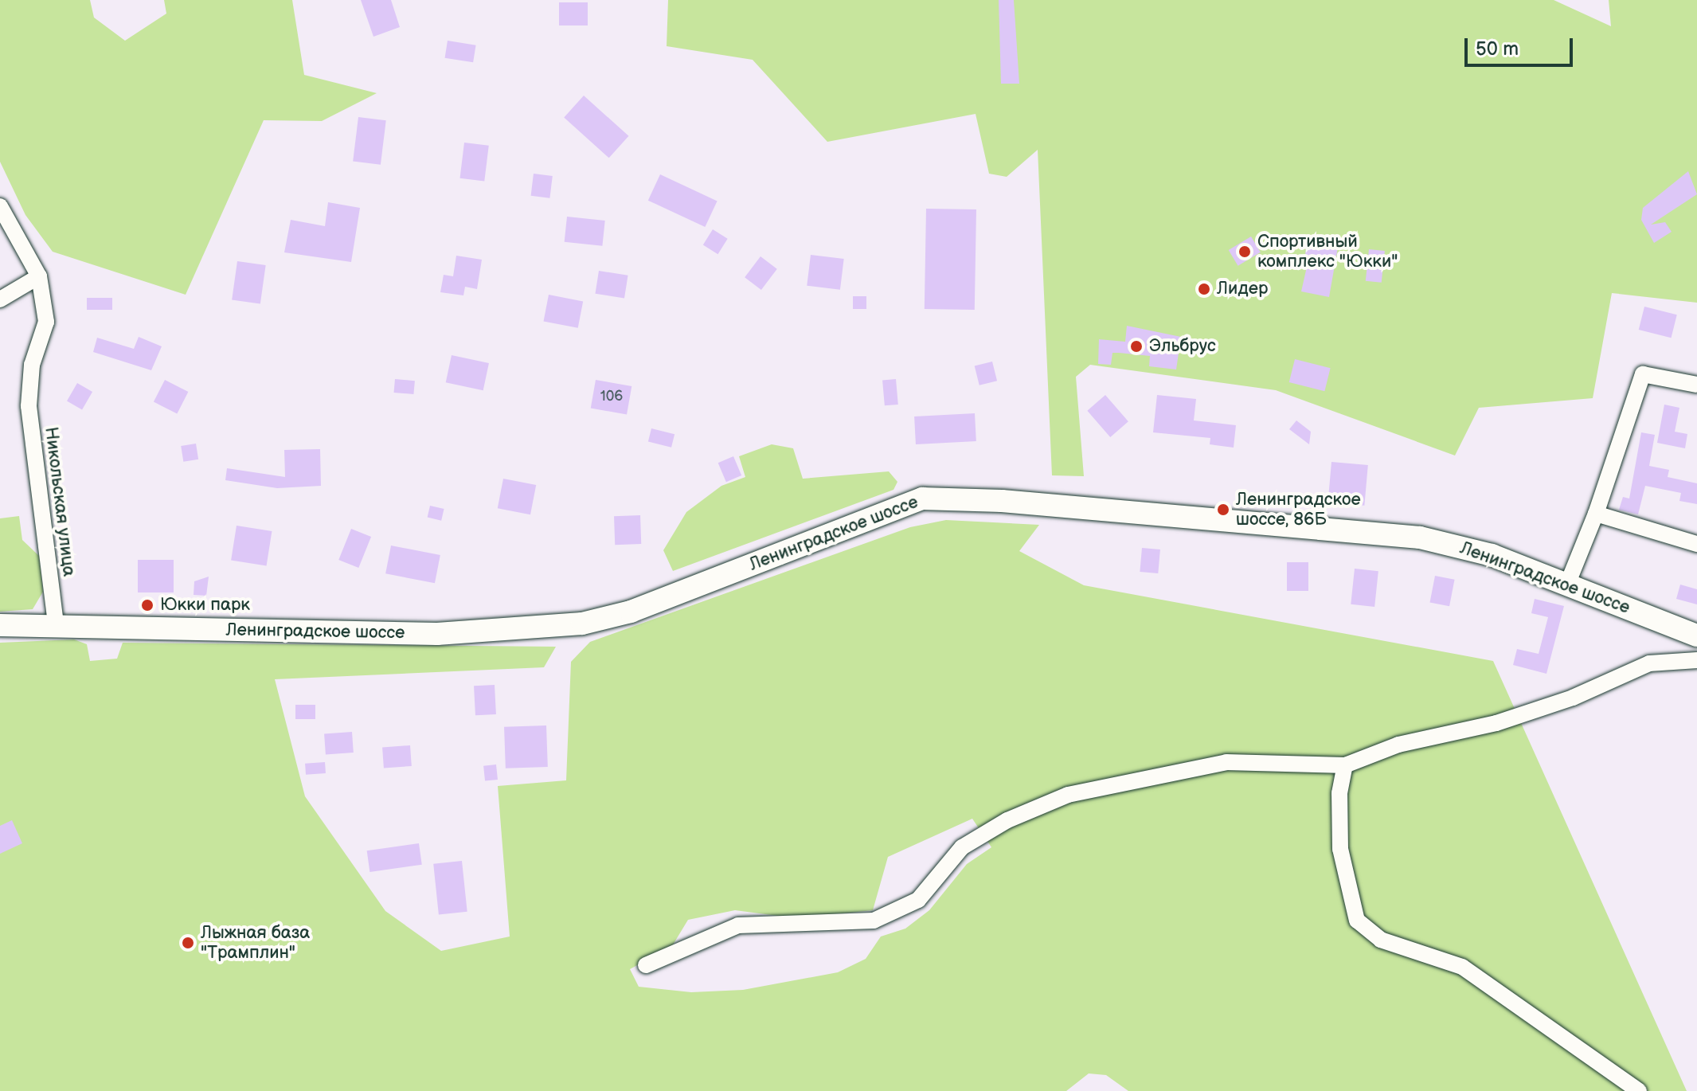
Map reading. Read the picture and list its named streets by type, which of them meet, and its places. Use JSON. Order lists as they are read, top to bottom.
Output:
{
  "streets": {
    "main road": ["Ленинградское шоссе"],
    "street": ["Никольская улица"]
  },
  "crossings": [
    ["Никольская улица", "Ленинградское шоссе"]
  ],
  "places": [
    "Спортивный комплекс \"Юкки\"",
    "Лидер",
    "Эльбрус",
    "Ленинградское шоссе, 86Б",
    "Юкки парк",
    "Лыжная база \"Трамплин\""
  ],
  "house_numbers": ["106"],
  "scale_bar": "50 m"
}
